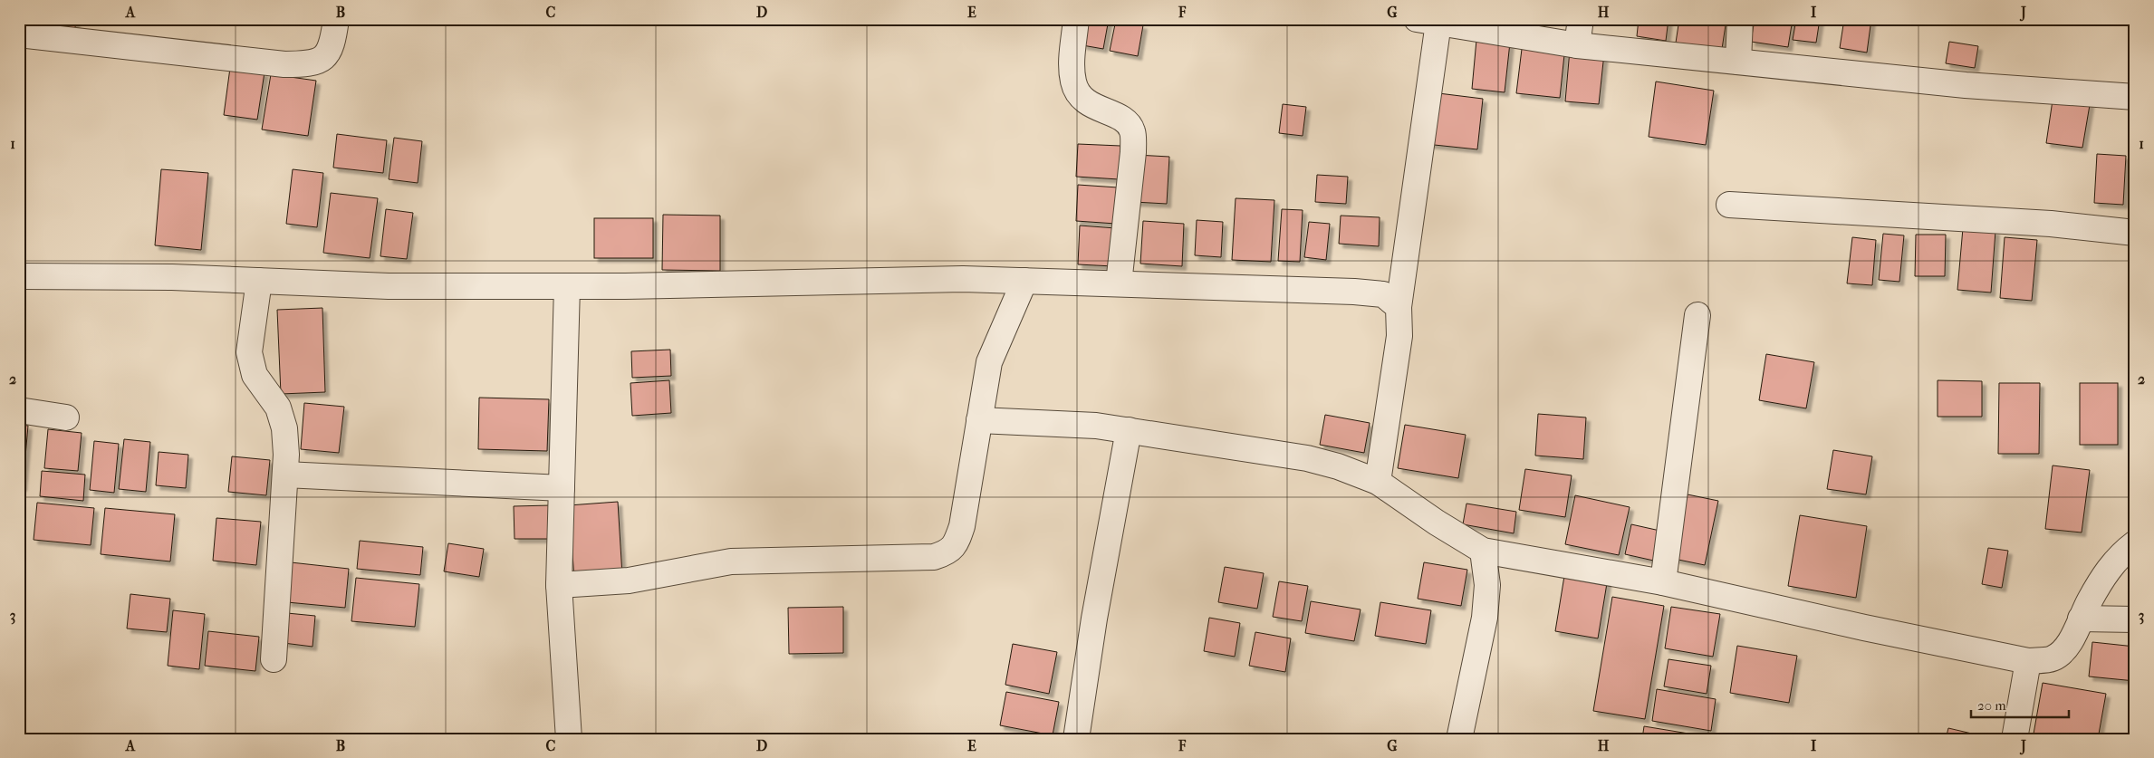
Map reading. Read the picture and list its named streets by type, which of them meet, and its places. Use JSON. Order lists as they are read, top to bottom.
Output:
{
  "scale_bar": "20 m",
  "grid": {
    "columns": [
      "A",
      "B",
      "C",
      "D",
      "E",
      "F",
      "G",
      "H",
      "I",
      "J"
    ],
    "rows": ["1", "2", "3"]
  }
}
